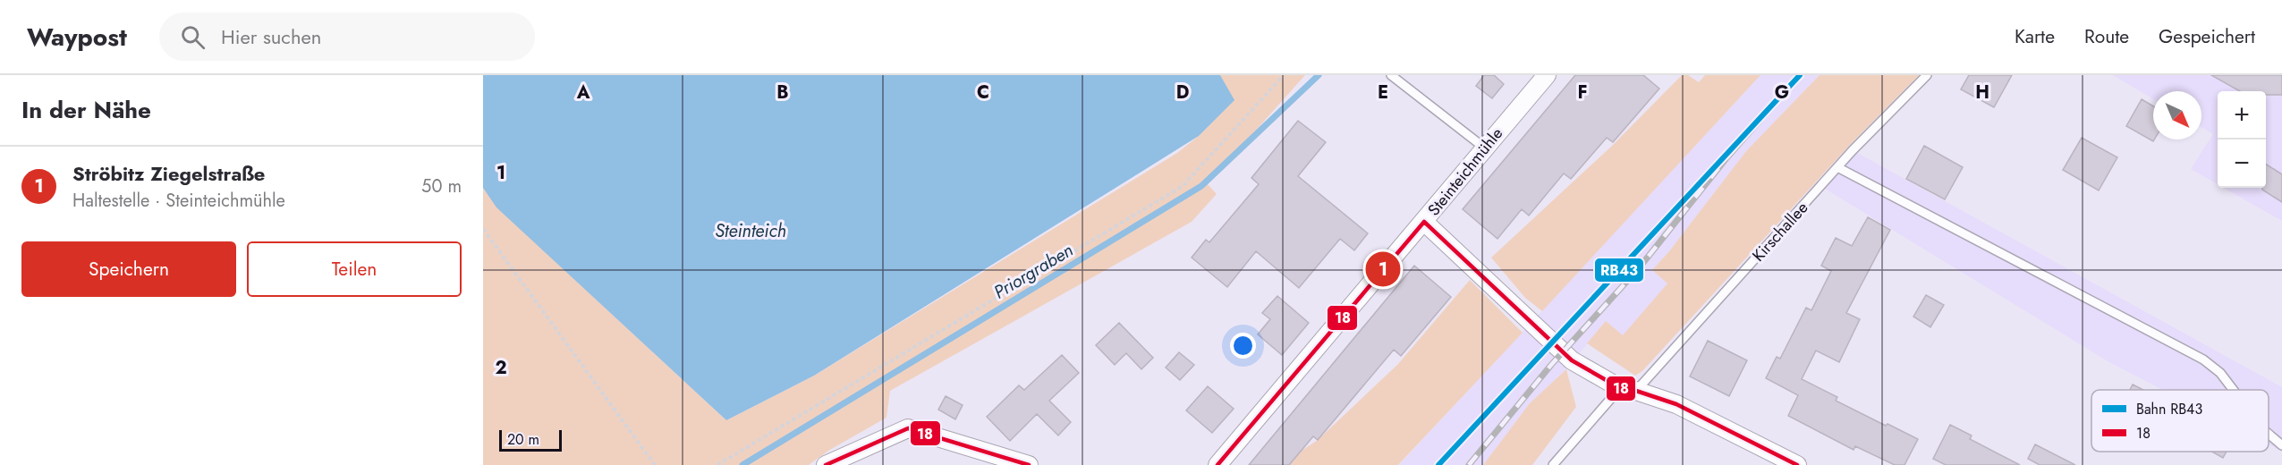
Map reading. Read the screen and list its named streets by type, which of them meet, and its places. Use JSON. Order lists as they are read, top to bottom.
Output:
{
  "streets": {
    "street": ["Steinteichmühle"],
    "lane": ["Kirschallee"]
  },
  "water": ["Steinteich", "Priorgraben"],
  "lines": ["rail line RB43", "transit line 18"],
  "legend": ["Bahn RB43", "18"],
  "scale_bar": "20 m",
  "north": "bottom right",
  "page": {
    "header": "Waypost",
    "search": "Hier suchen",
    "nav": ["Karte", "Route", "Gespeichert"],
    "heading": "In der Nähe",
    "map_buttons": ["+", "−"],
    "list": [
      {
        "mark": "1",
        "name": "Ströbitz Ziegelstraße",
        "note": "Haltestelle · Steinteichmühle",
        "value": "50 m"
      }
    ],
    "buttons": ["Speichern", "Teilen"],
    "pins": "1",
    "scale": "20 m"
  },
  "grid": {
    "columns": [
      "A",
      "B",
      "C",
      "D",
      "E",
      "F",
      "G",
      "H"
    ],
    "rows": ["1", "2"]
  }
}
